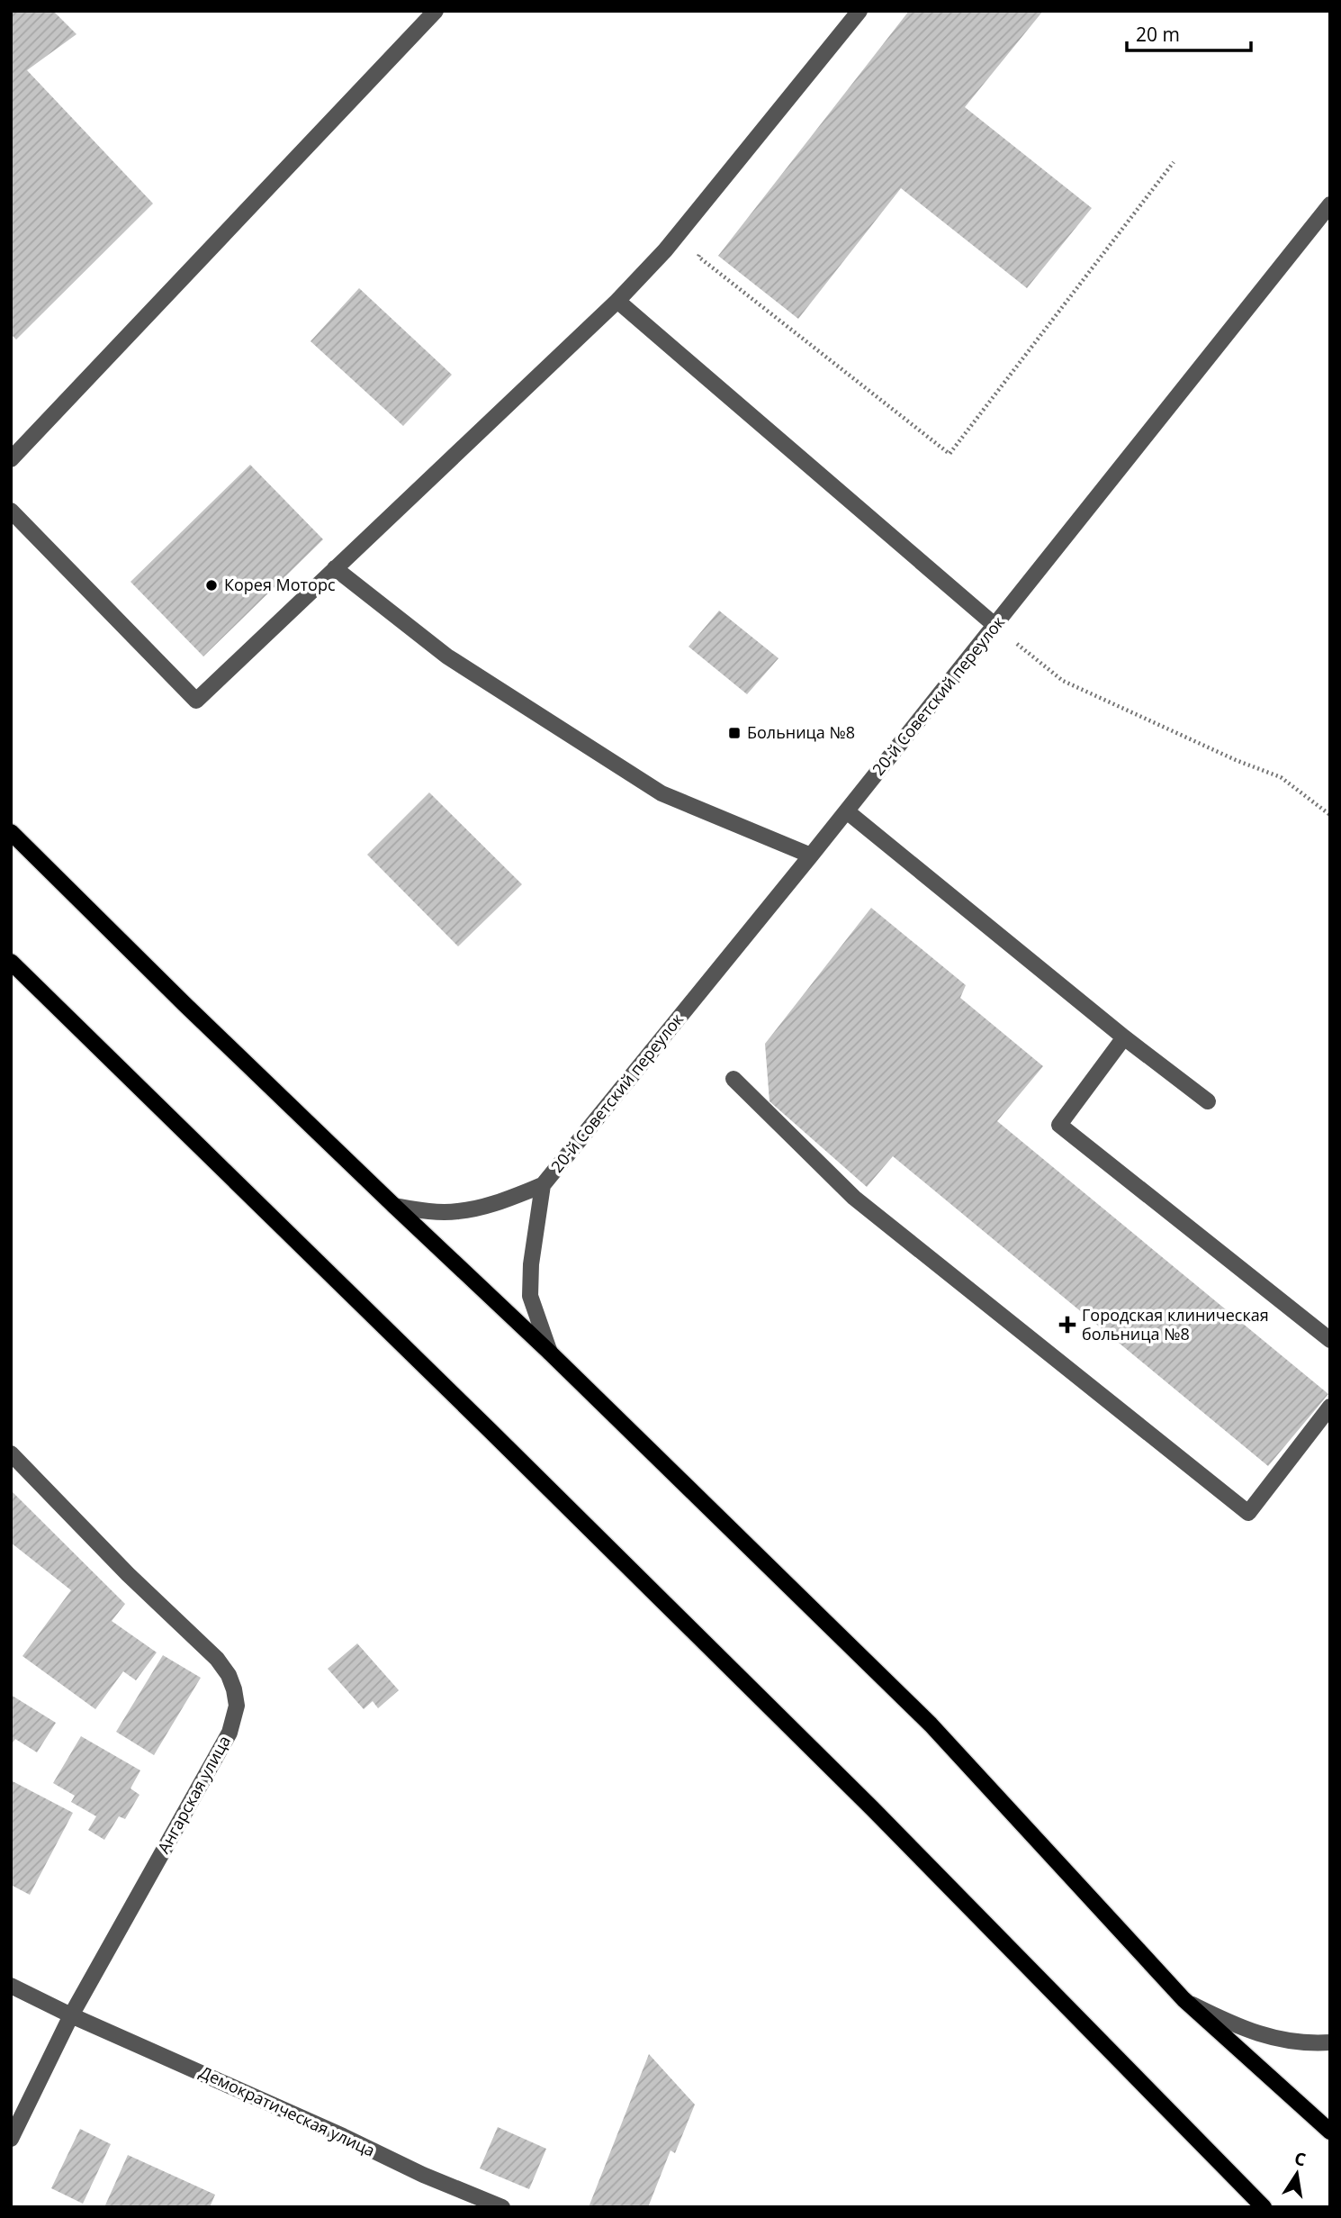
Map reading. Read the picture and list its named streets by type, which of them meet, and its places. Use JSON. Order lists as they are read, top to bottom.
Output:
{
  "streets": {
    "street": ["20-й Советский переулок", "Ангарская улица", "Демократическая улица"]
  },
  "crossings": [
    ["Ангарская улица", "Демократическая улица"]
  ],
  "places": {
    "other": ["Корея Моторс"],
    "transit": ["Больница №8"],
    "health": ["Городская клиническая больница №8"]
  },
  "scale_bar": "20 m",
  "north": "top"
}
